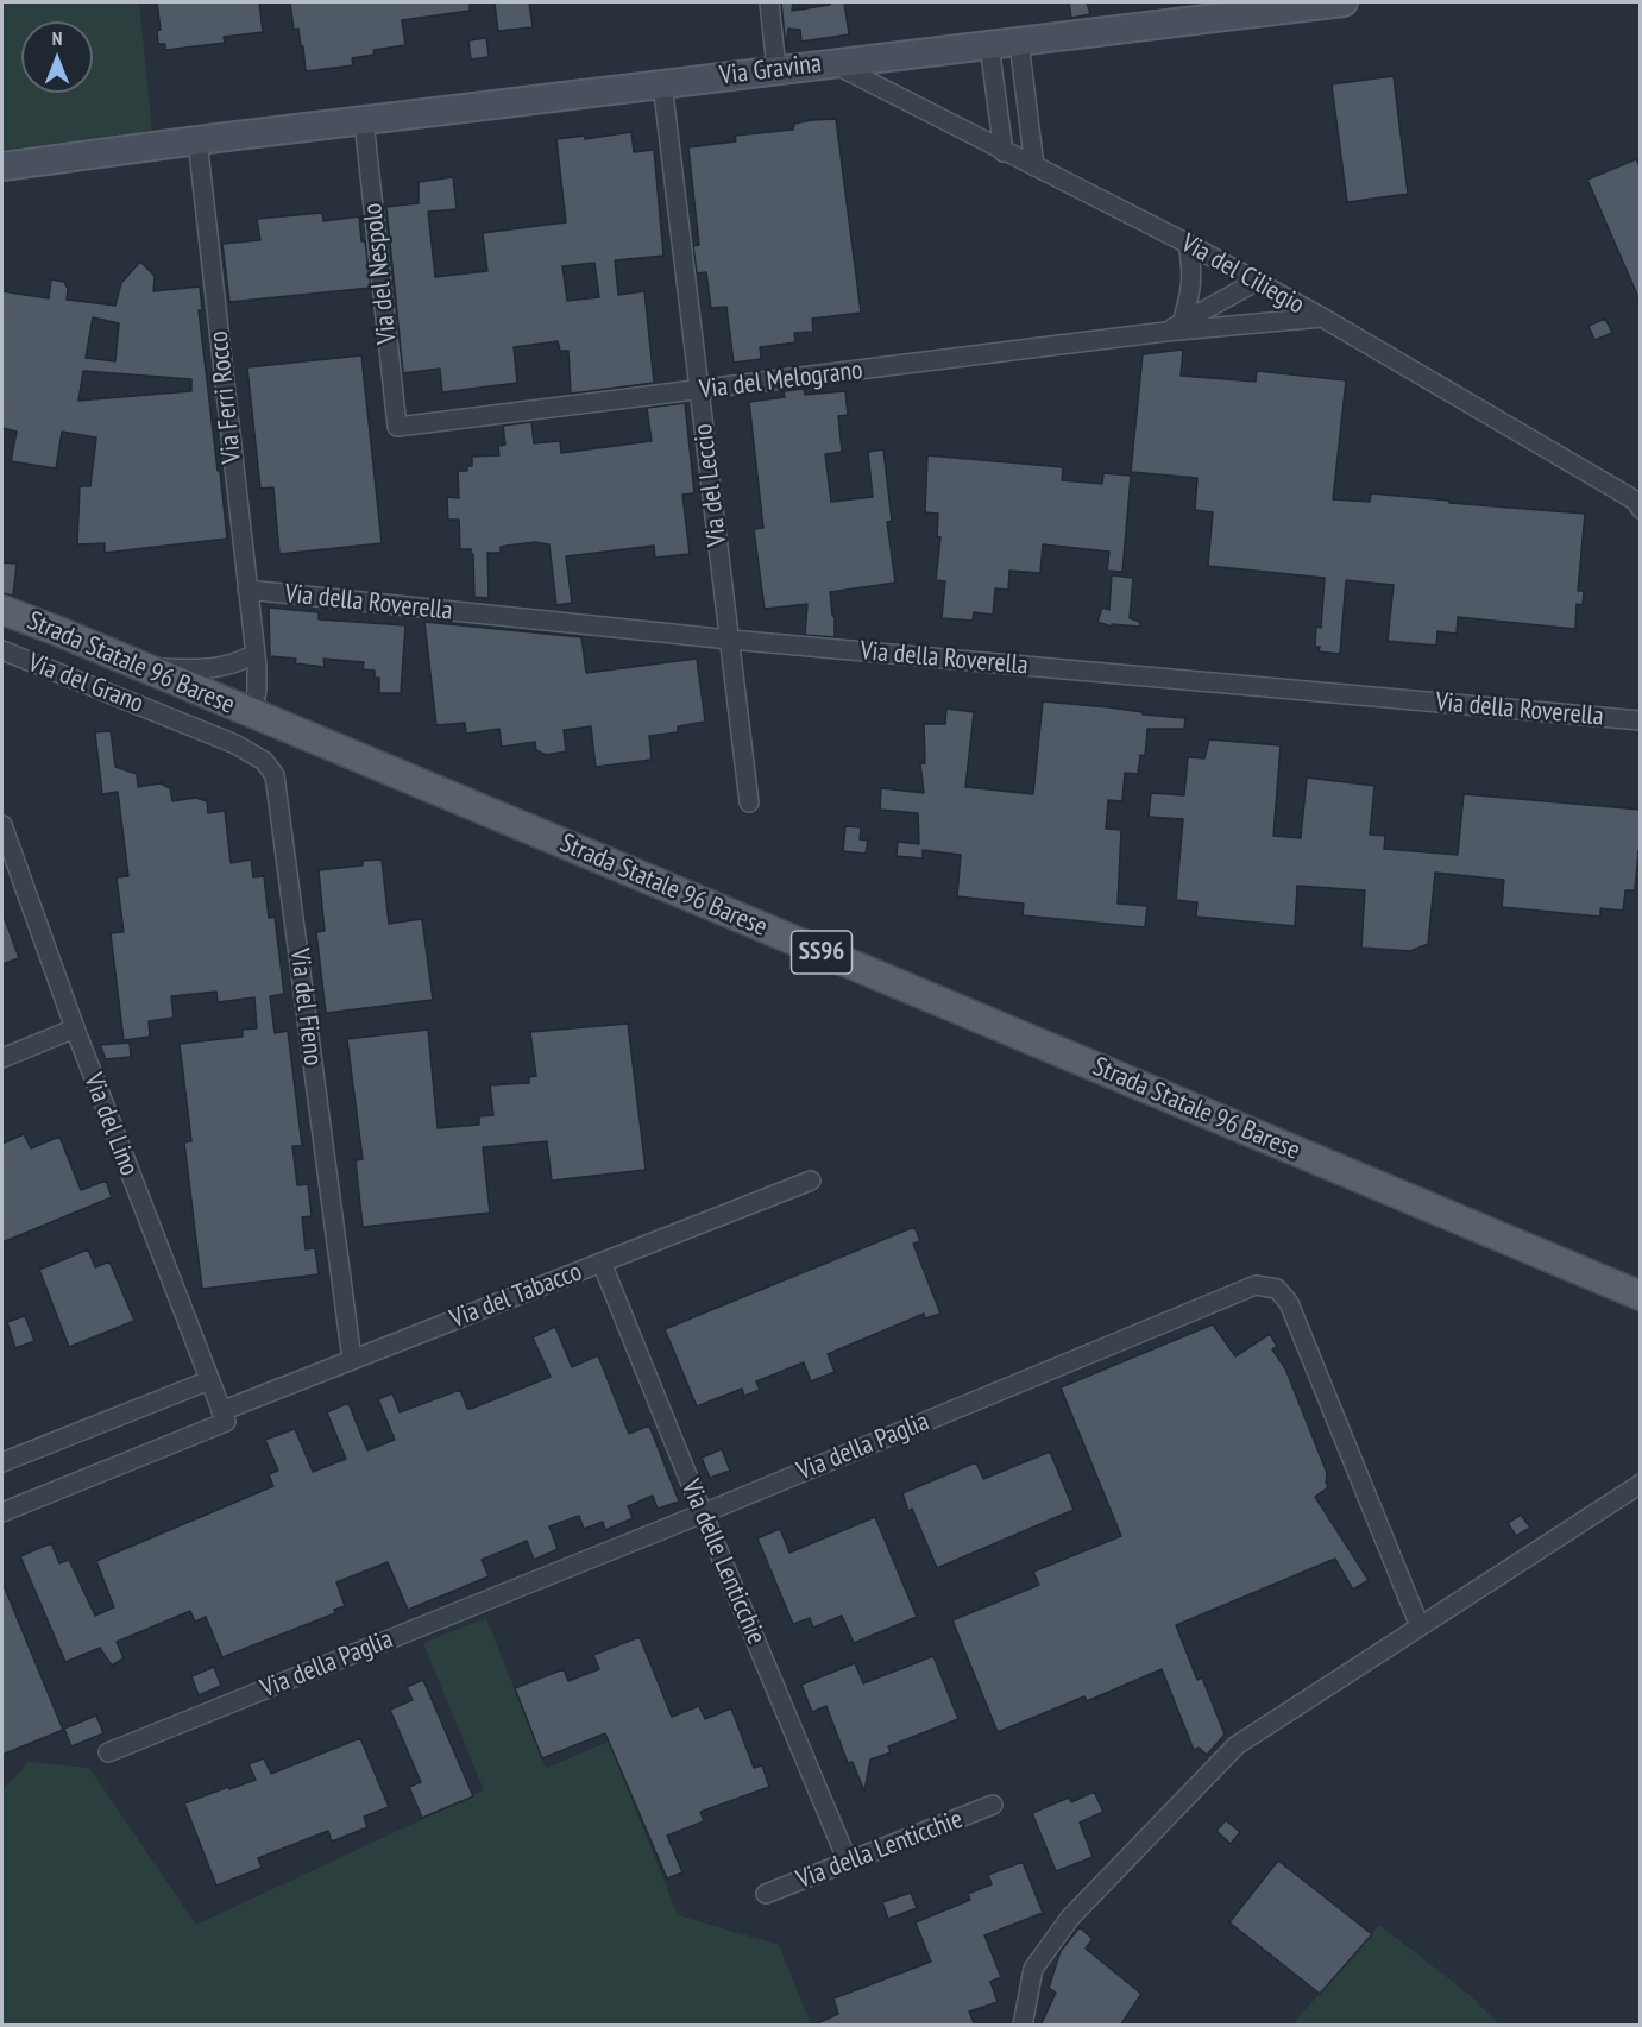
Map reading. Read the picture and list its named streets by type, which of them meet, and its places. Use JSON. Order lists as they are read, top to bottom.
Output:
{
  "streets": {
    "main road": ["Via Gravina", "Strada Statale 96 Barese", "SS96"],
    "street": [
      "Via del Nespolo",
      "Via del Ciliegio",
      "Via del Melograno",
      "Via Ferri Rocco",
      "Via del Leccio",
      "Via della Roverella",
      "Via del Grano",
      "Via del Fieno",
      "Via del Lino",
      "Via del Tabacco",
      "Via della Paglia",
      "Via delle Lenticchie",
      "Via della Lenticchie"
    ]
  },
  "crossings": [
    ["Via Gravina", "Via del Nespolo"],
    ["Via Gravina", "Via del Ciliegio"],
    ["Via Gravina", "Via Ferri Rocco"],
    ["Via Gravina", "Via del Leccio"],
    ["Via del Nespolo", "Via del Melograno"],
    ["Via del Ciliegio", "Via del Melograno"],
    ["Via del Melograno", "Via del Leccio"],
    ["Via Ferri Rocco", "Via della Roverella"],
    ["Via Ferri Rocco", "Strada Statale 96 Barese"],
    ["Via del Leccio", "Via della Roverella"],
    ["Strada Statale 96 Barese", "Via del Grano"],
    ["Strada Statale 96 Barese", "Via del Fieno"],
    ["Via del Grano", "Via del Fieno"],
    ["Via del Fieno", "Via del Tabacco"],
    ["Via del Lino", "Via del Tabacco"],
    ["Via del Tabacco", "Via delle Lenticchie"],
    ["Via della Paglia", "Via delle Lenticchie"],
    ["Via delle Lenticchie", "Via della Lenticchie"]
  ],
  "north": "top"
}
